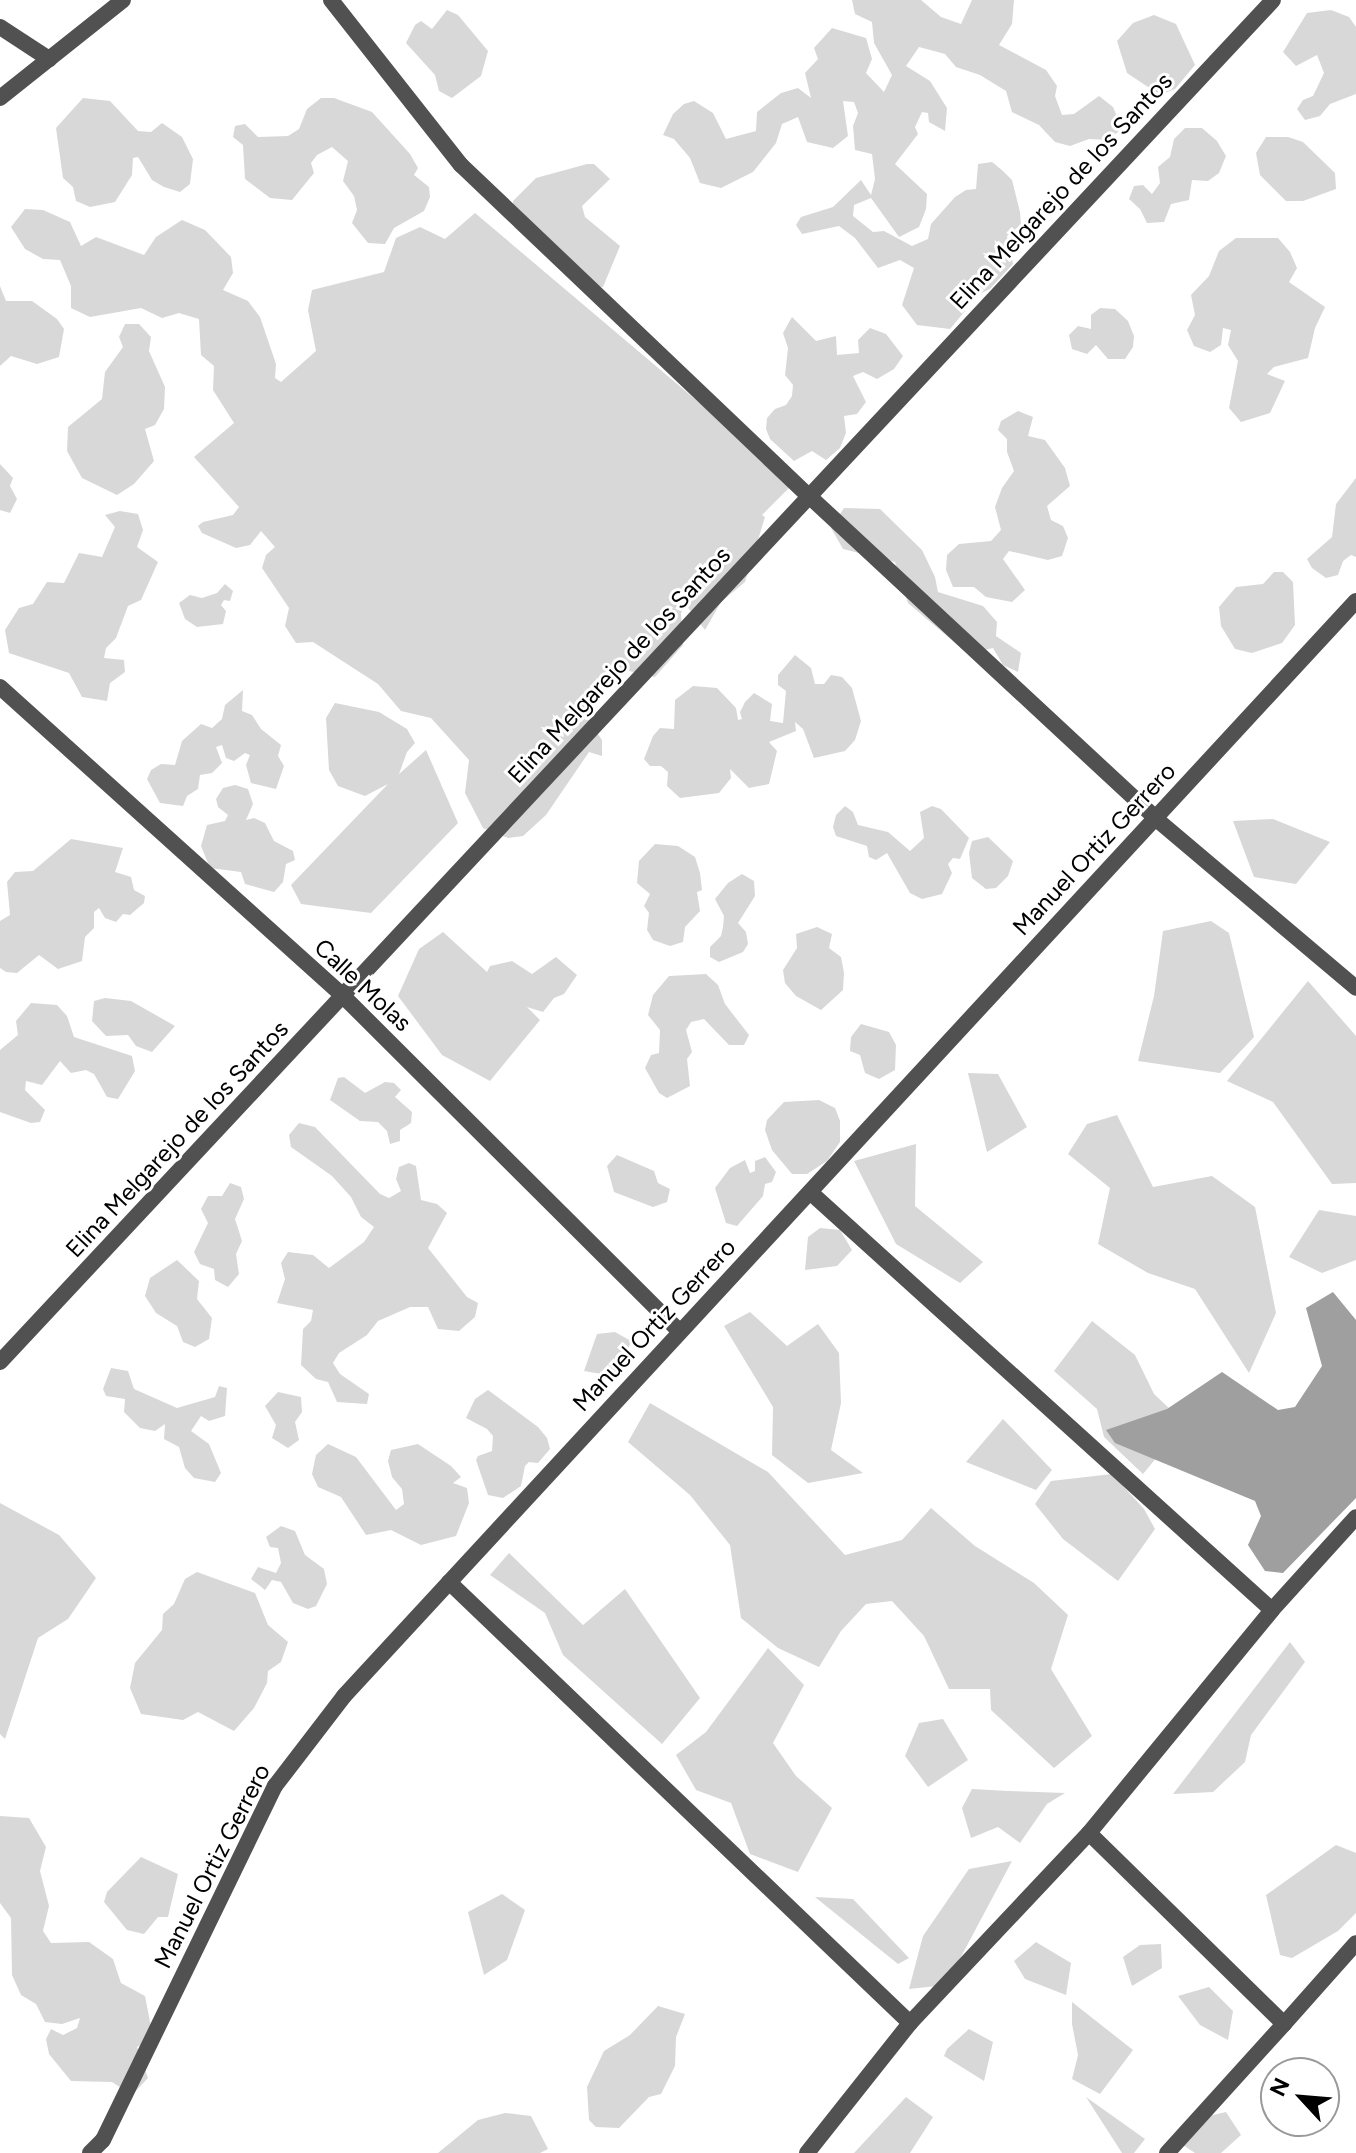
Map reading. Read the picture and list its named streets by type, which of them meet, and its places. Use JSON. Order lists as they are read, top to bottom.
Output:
{
  "streets": {
    "street": ["Elina Melgarejo de los Santos", "Manuel Ortiz Gerrero", "Calle Molas"]
  },
  "crossings": [
    ["Elina Melgarejo de los Santos", "Calle Molas"],
    ["Manuel Ortiz Gerrero", "Calle Molas"]
  ],
  "north": "top left"
}
